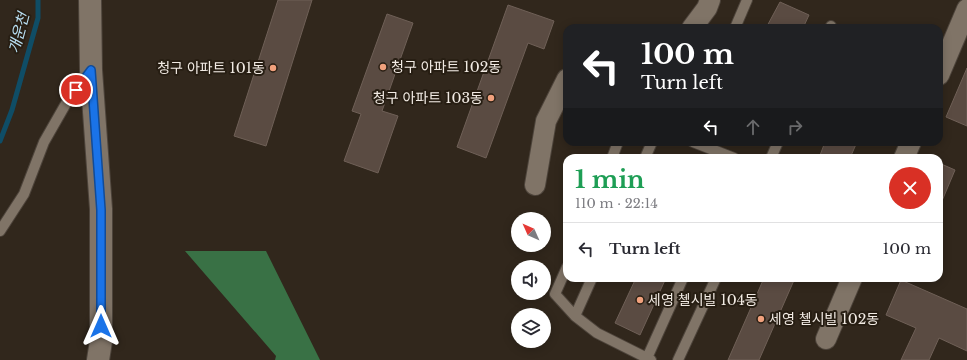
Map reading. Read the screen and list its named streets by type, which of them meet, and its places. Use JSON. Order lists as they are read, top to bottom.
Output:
{
  "water": ["개운천"],
  "places": [
    "청구 아파트 102동",
    "청구 아파트 101동",
    "청구 아파트 103동",
    "세영 첼시빌 104동",
    "세영 첼시빌 102동"
  ],
  "north": "top left",
  "page": {
    "turn": ["100 m", "Turn left"],
    "heading": ["1 min", "110 m · 22:14"],
    "list": [
      {
        "name": "Turn left",
        "value": "100 m"
      }
    ]
  }
}
